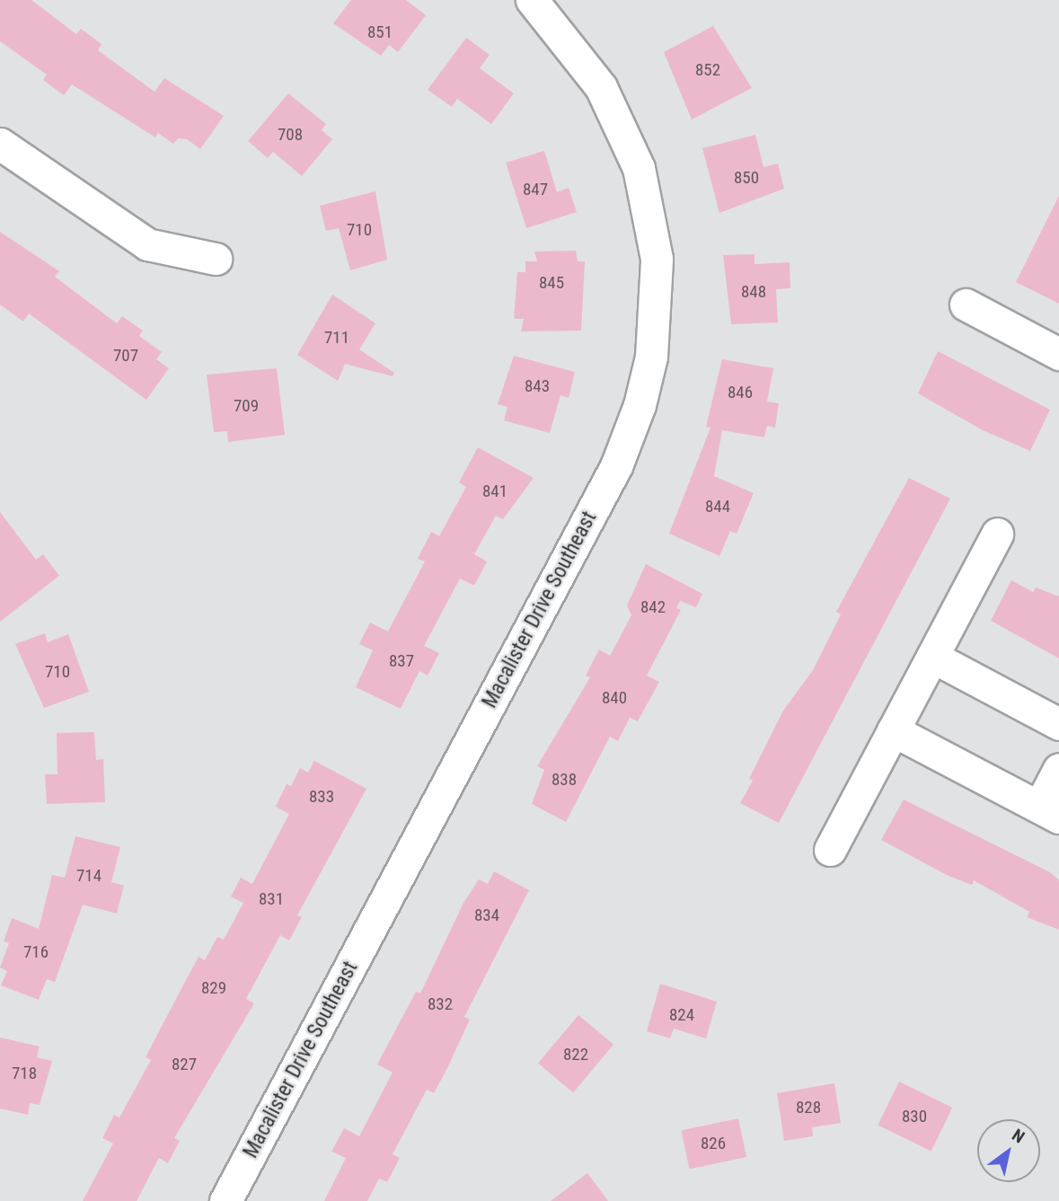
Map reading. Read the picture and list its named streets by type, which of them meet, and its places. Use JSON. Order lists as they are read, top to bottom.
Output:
{
  "streets": {
    "street": ["Macalister Drive Southeast"]
  },
  "house_numbers": [
    "851",
    "852",
    "708",
    "850",
    "847",
    "710",
    "845",
    "848",
    "711",
    "707",
    "843",
    "846",
    "709",
    "841",
    "844",
    "842",
    "837",
    "710",
    "840",
    "838",
    "833",
    "714",
    "831",
    "834",
    "716",
    "829",
    "832",
    "824",
    "822",
    "827",
    "718",
    "828",
    "830",
    "826"
  ],
  "north": "top right"
}
